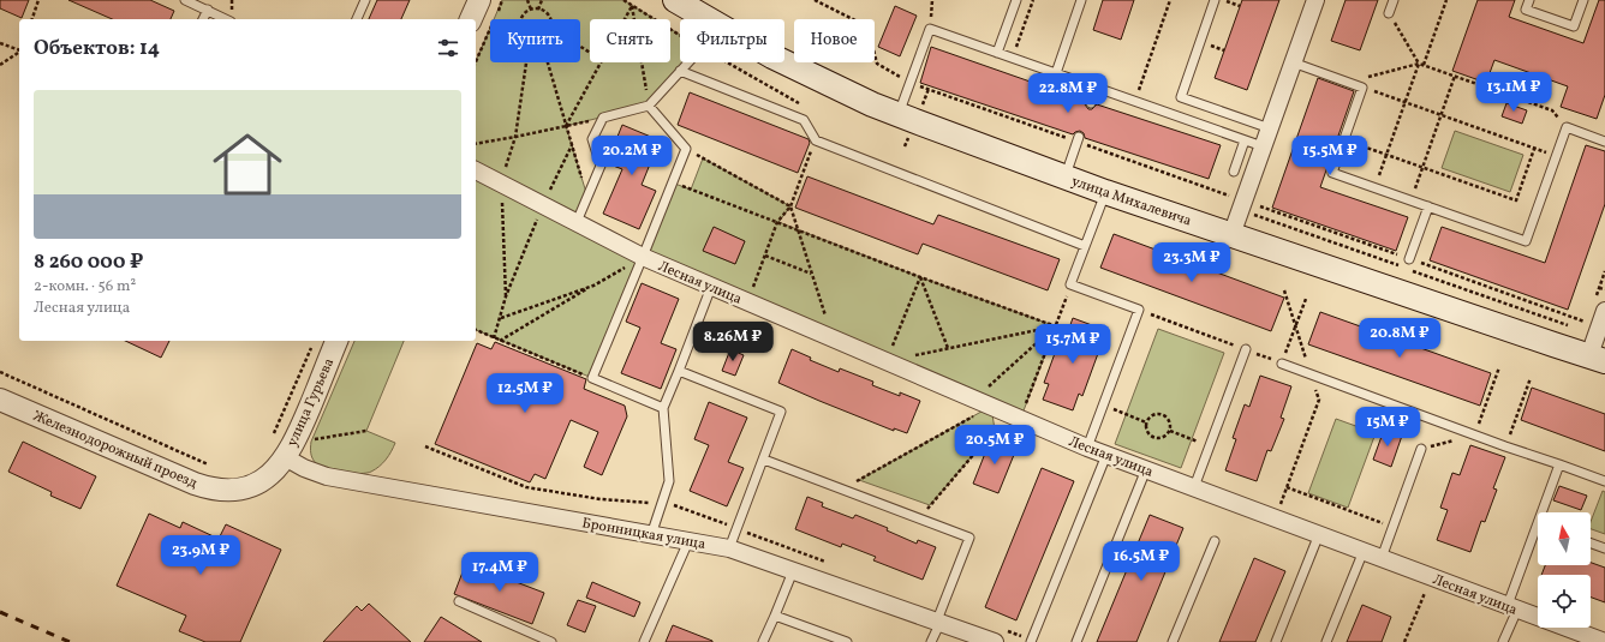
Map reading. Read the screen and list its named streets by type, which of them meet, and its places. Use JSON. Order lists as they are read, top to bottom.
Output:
{
  "streets": {
    "main road": ["улица Михалевича"],
    "street": [
      "Лесная улица",
      "улица Гурьева",
      "Железнодорожный проезд",
      "Бронницкая улица"
    ]
  },
  "crossings": [
    ["улица Гурьева", "Железнодорожный проезд"],
    ["улица Гурьева", "Бронницкая улица"]
  ],
  "north": "top",
  "page": {
    "chip": [
      "Купить",
      "Снять",
      "Фильтры",
      "Новое"
    ],
    "heading": "Объектов: 14",
    "price": [
      "13.1M ₽",
      "22.8M ₽",
      "20.2M ₽",
      "15.5M ₽",
      "23.3M ₽",
      "20.8M ₽",
      "8.26M ₽",
      "15.7M ₽",
      "12.5M ₽",
      "15M ₽",
      "20.5M ₽",
      "23.9M ₽",
      "16.5M ₽",
      "17.4M ₽"
    ],
    "list": [
      {
        "name": "8 260 000 ₽",
        "note": "2-комн. · 56 m² · Лесная улица"
      }
    ]
  }
}
